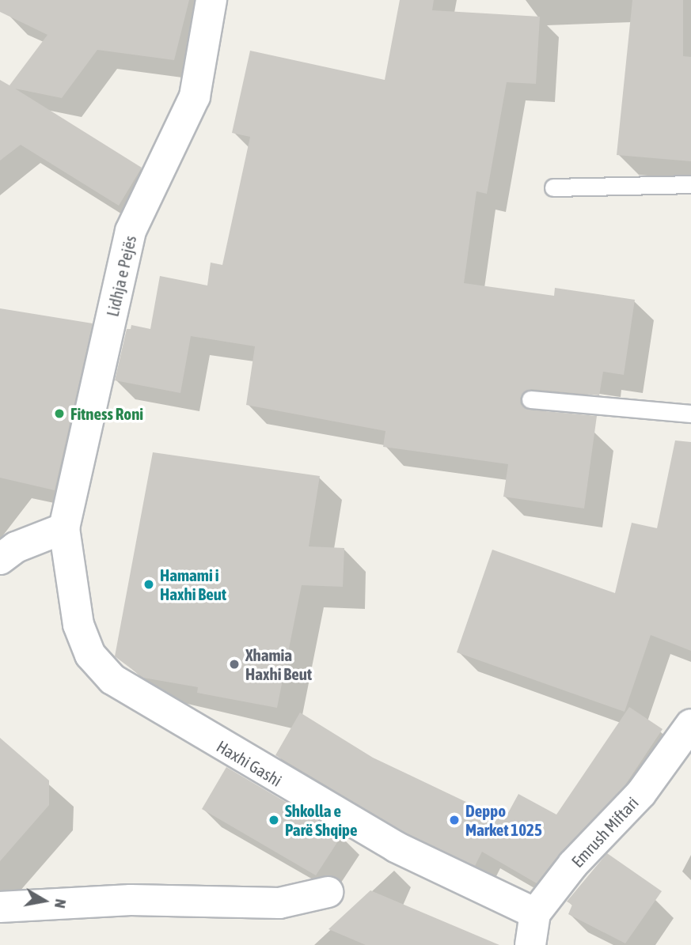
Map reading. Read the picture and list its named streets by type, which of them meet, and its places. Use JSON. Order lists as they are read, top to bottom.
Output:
{
  "streets": {
    "street": ["Lidhja e Pejës", "Haxhi Gashi", "Emrush Miftari"]
  },
  "crossings": [
    ["Lidhja e Pejës", "Haxhi Gashi"],
    ["Haxhi Gashi", "Emrush Miftari"]
  ],
  "places": [
    "Fitness Roni",
    "Hamami i Haxhi Beut",
    "Xhamia Haxhi Beut",
    "Shkolla e Parë Shqipe",
    "Deppo Market 1025"
  ],
  "north": "right"
}
